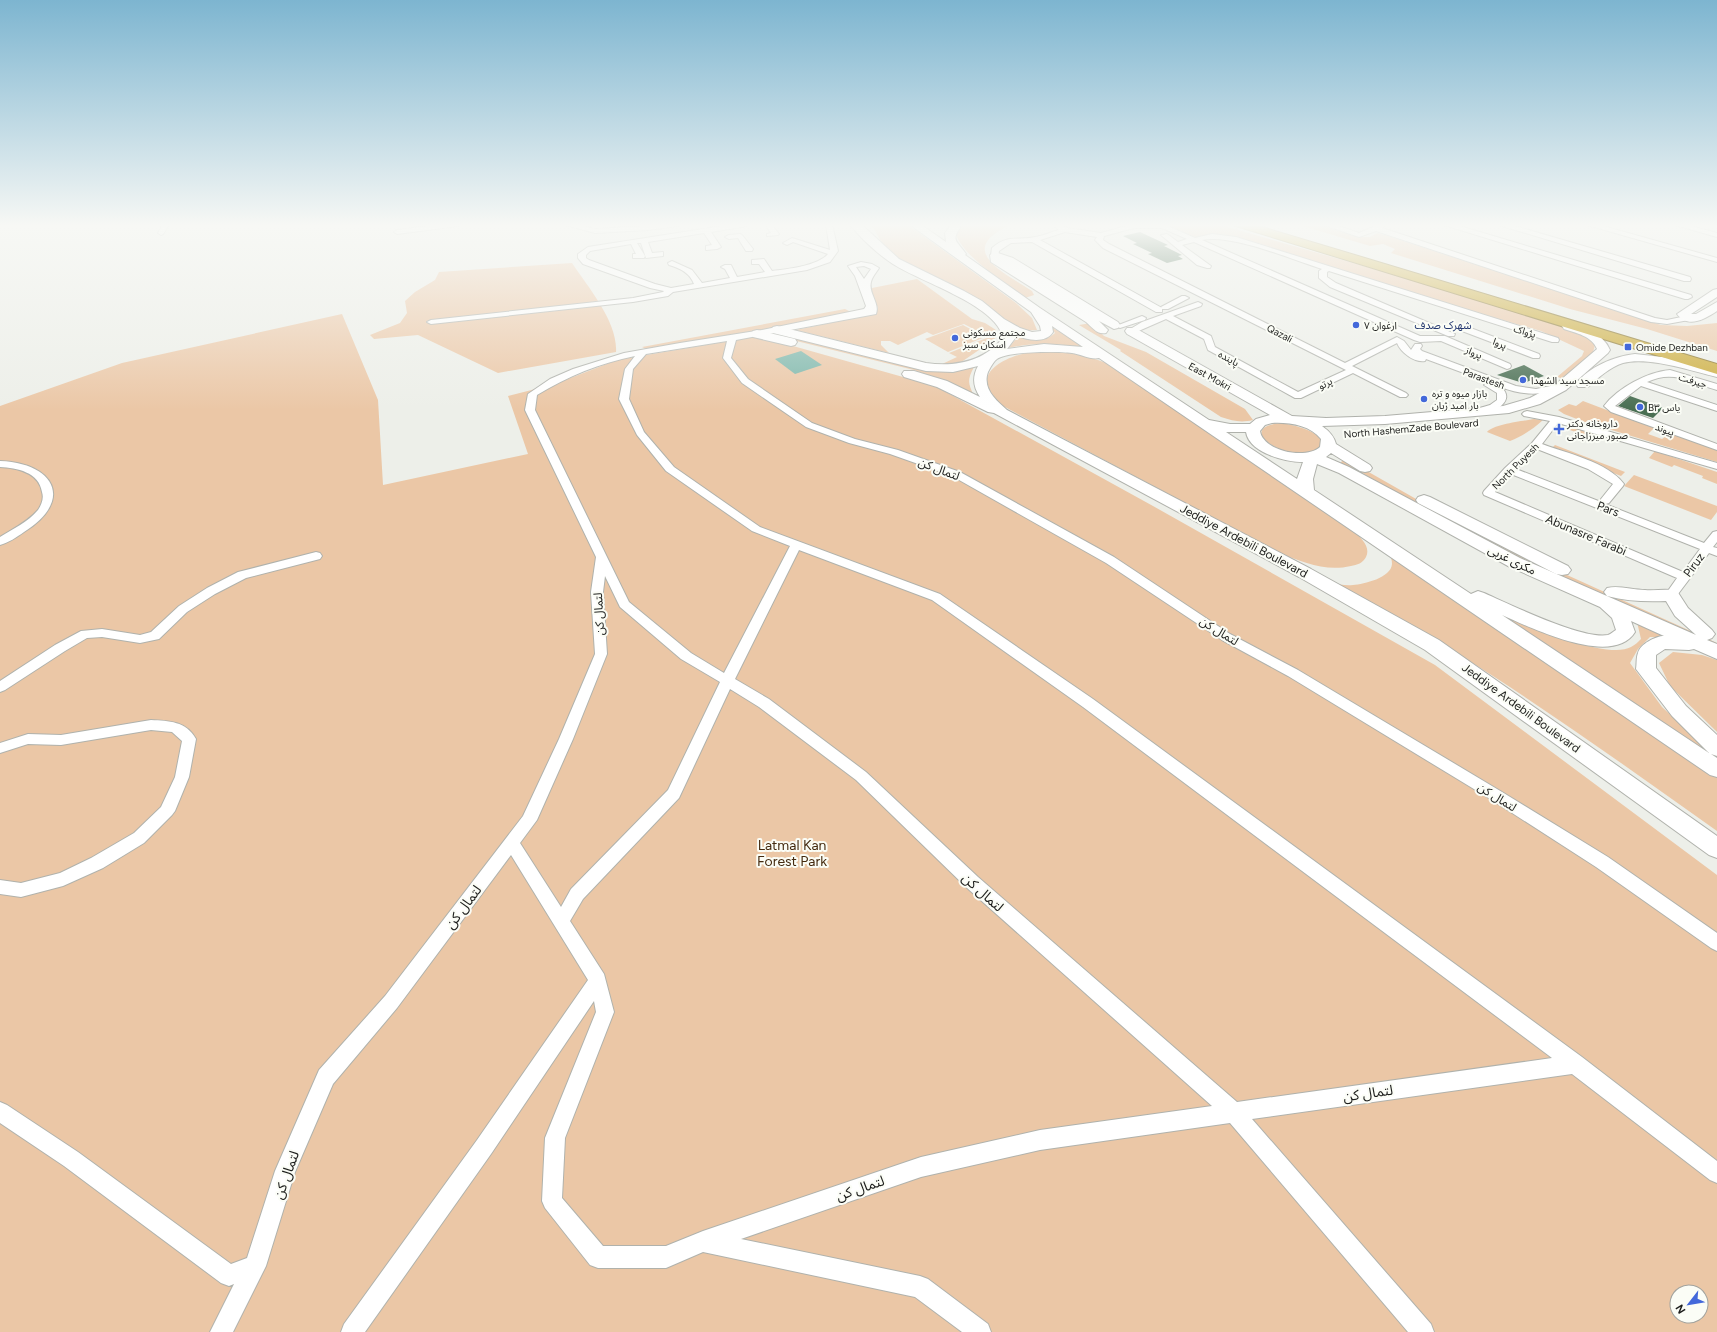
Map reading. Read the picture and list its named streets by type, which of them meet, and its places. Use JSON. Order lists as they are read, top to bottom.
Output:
{
  "streets": {
    "street": [
      "پژواک",
      "Qazali",
      "پروا",
      "پرواز",
      "پاینده",
      "East Mokri",
      "Parastesh",
      "جيرفت",
      "پرتو",
      "North HashemZade Boulevard",
      "پیوند",
      "North Puyesh",
      "لتمال کن",
      "Pars",
      "Abunasre Farabi",
      "Jeddiye Ardebili Boulevard",
      "مکری غربی",
      "Piruz"
    ]
  },
  "crossings": [
    ["Qazali", "پرتو"],
    ["پاینده", "پرتو"],
    ["East Mokri", "North HashemZade Boulevard"],
    ["East Mokri", "مکری غربی"],
    ["Parastesh", "North HashemZade Boulevard"],
    ["جيرفت", "پیوند"],
    ["North HashemZade Boulevard", "North Puyesh"],
    ["North HashemZade Boulevard", "مکری غربی"],
    ["North Puyesh", "Pars"],
    ["North Puyesh", "Abunasre Farabi"],
    ["Pars", "Piruz"],
    ["Abunasre Farabi", "Piruz"]
  ],
  "districts": ["شهرک صدف"],
  "parks": ["Latmal Kan Forest Park"],
  "places": {
    "other": [
      "ارغوان ۷",
      "مجتمع مسکونی اسکان سبز",
      "مسجد سید الشهدا",
      "بازار میوه و تره بار امید ژبان",
      "B۳ یاس"
    ],
    "transit": ["Omide Dezhban"],
    "health": ["داروخانه دکتر صبور میرزاجانی"]
  },
  "north": "bottom left"
}
